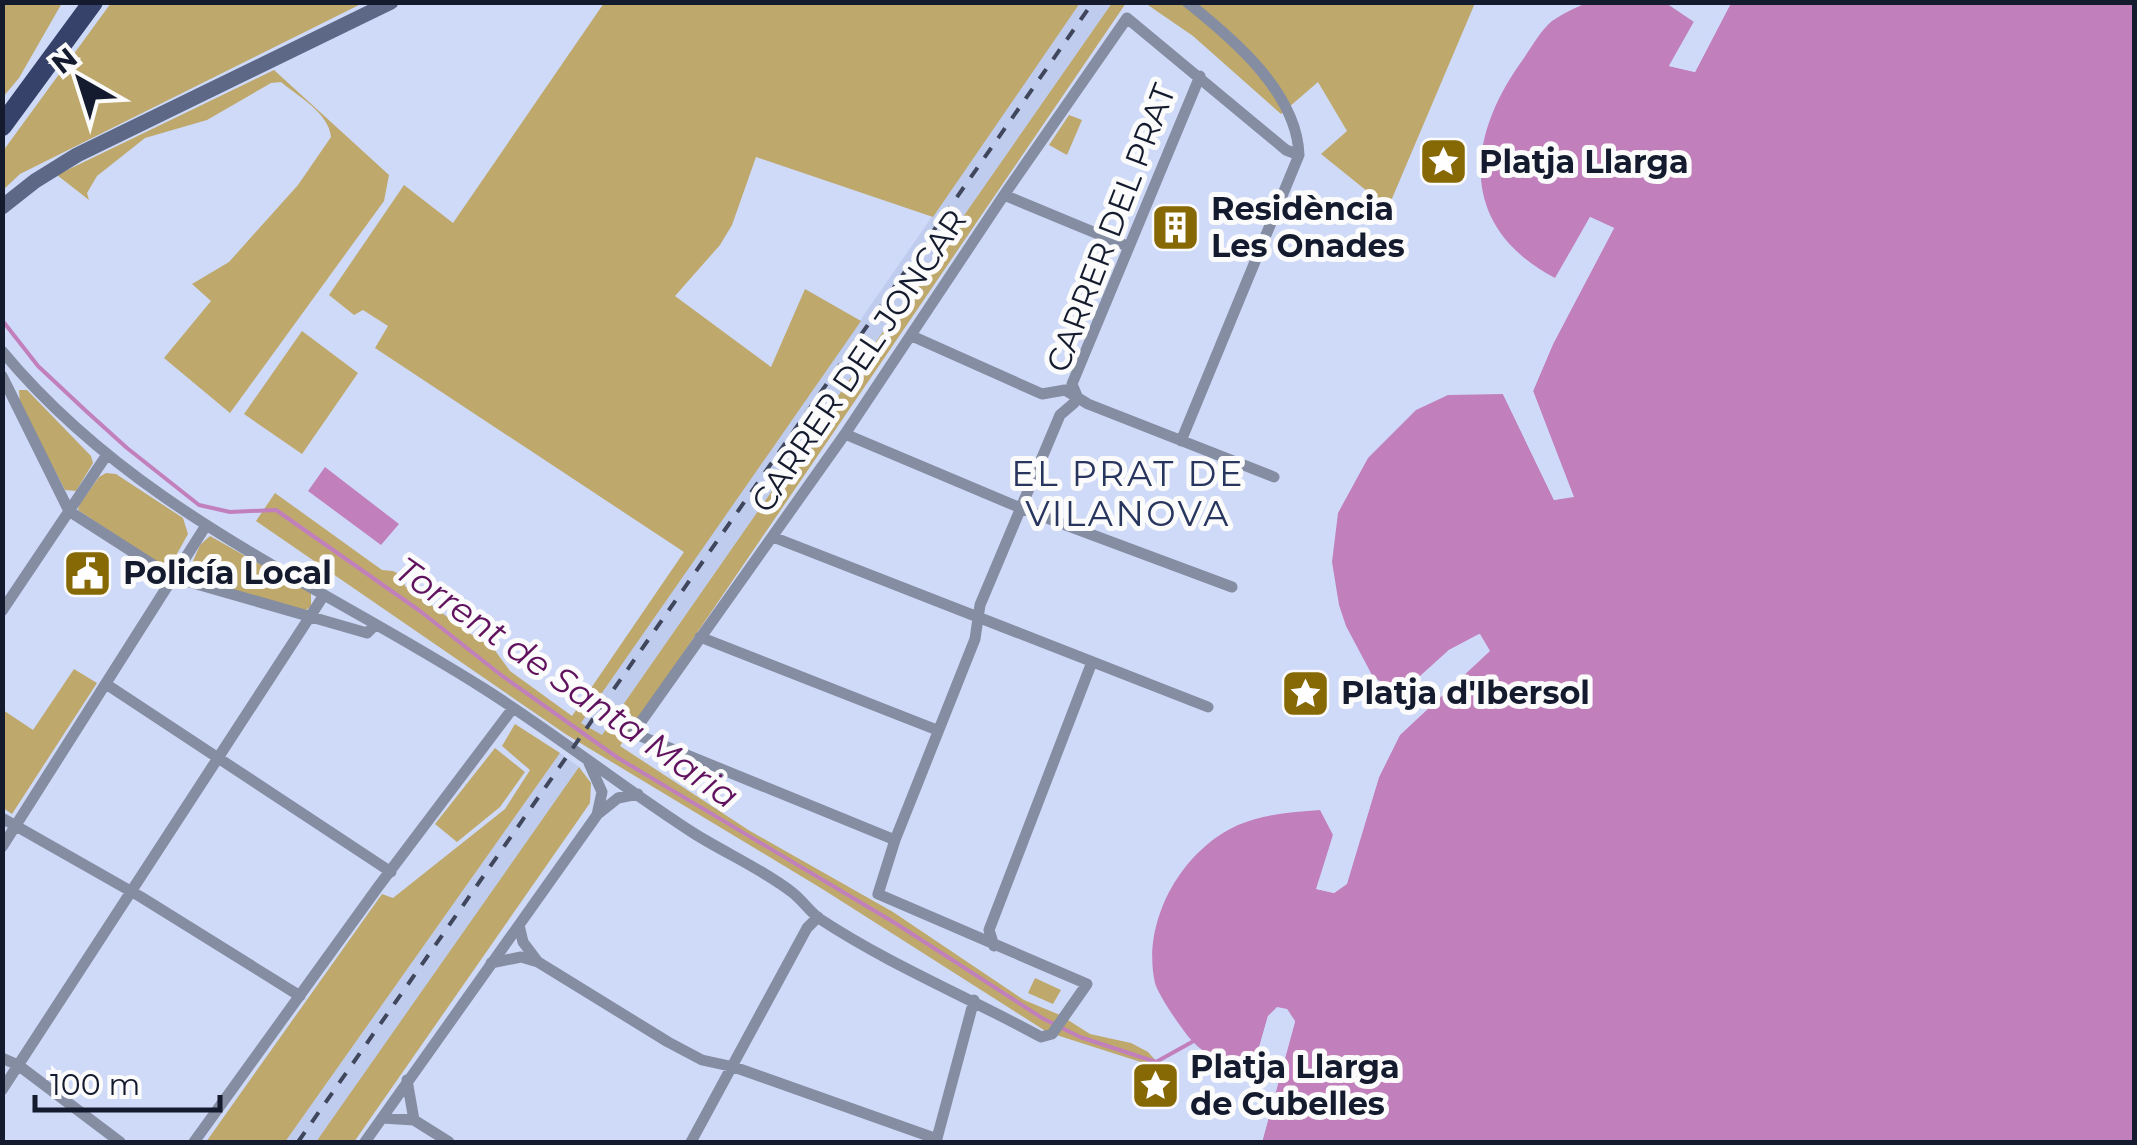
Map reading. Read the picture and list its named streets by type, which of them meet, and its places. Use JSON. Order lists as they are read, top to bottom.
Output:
{
  "streets": {
    "street": ["CARRER DEL PRAT", "CARRER DEL JONCAR"]
  },
  "crossings": [
    ["CARRER DEL PRAT", "CARRER DEL JONCAR"]
  ],
  "districts": ["EL PRAT DE VILANOVA"],
  "water": ["Torrent de Santa Maria"],
  "places": {
    "place": ["Platja Llarga", "Platja d'Ibersol", "Platja Llarga de Cubelles"],
    "building": ["Residència Les Onades"],
    "public building": ["Policía Local"]
  },
  "scale_bar": "100 m",
  "north": "top left"
}
